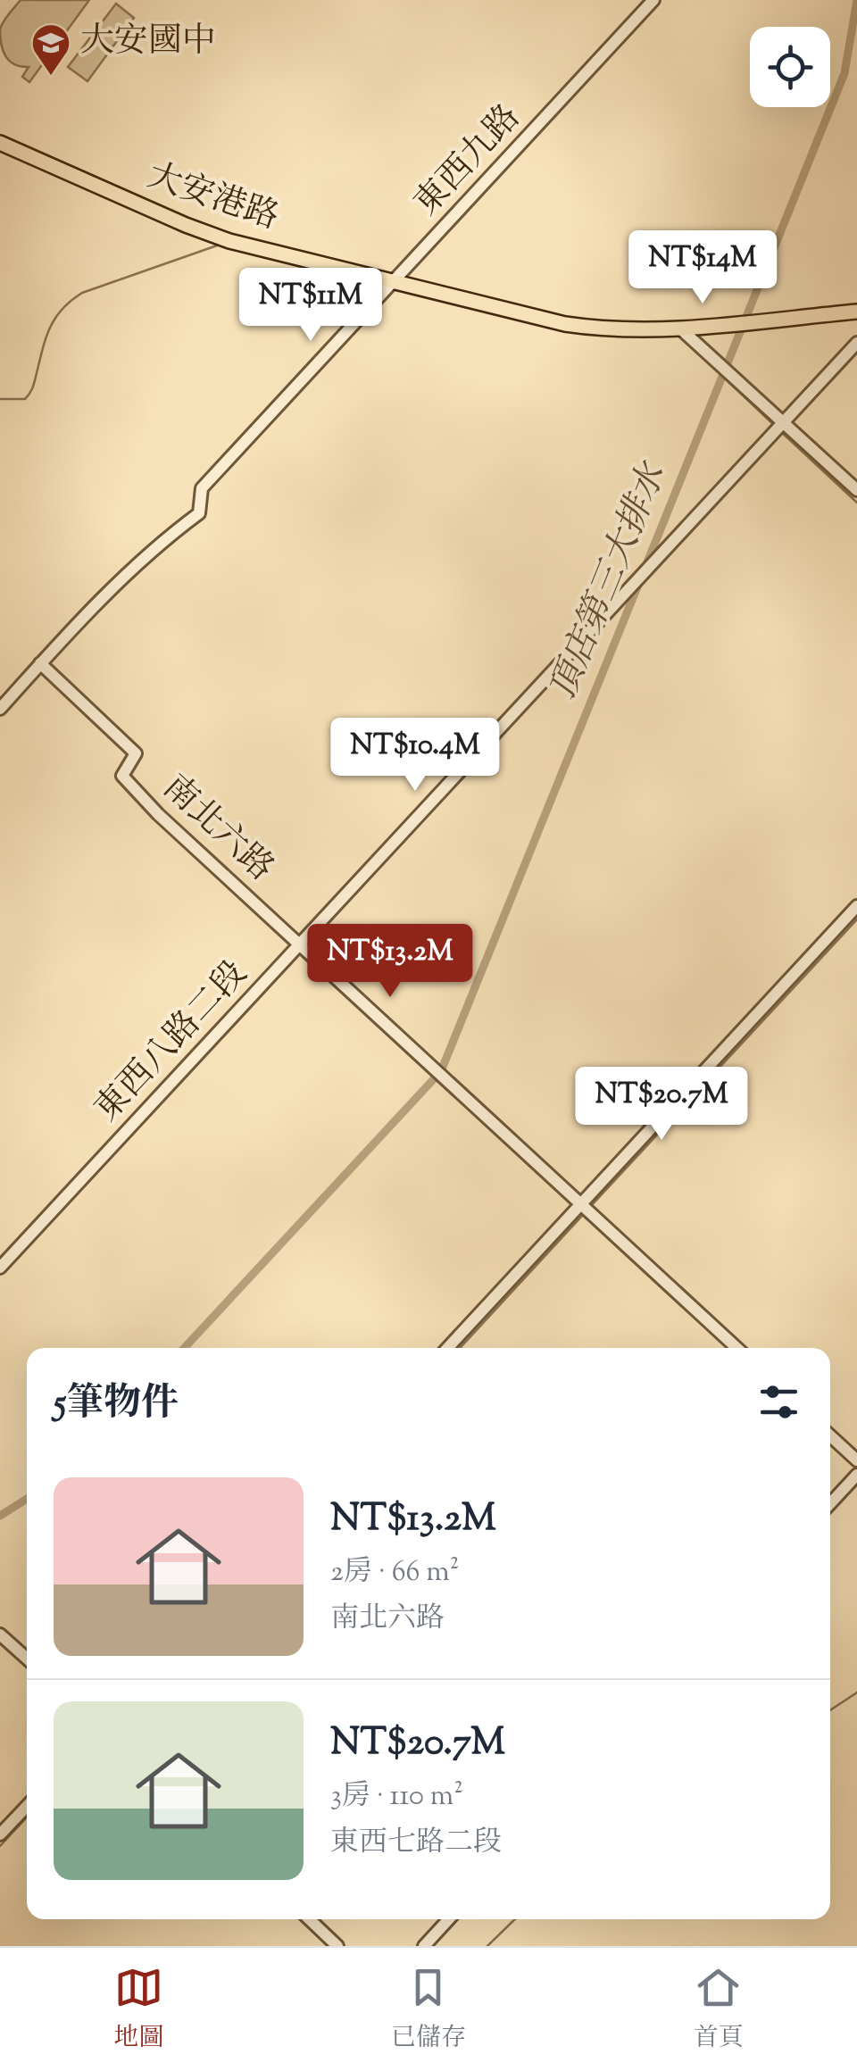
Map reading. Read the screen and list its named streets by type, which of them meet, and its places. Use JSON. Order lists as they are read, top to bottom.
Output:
{
  "streets": {
    "main road": ["大安港路"],
    "street": ["東西九路", "南北六路", "東西八路二段"]
  },
  "crossings": [
    ["東西九路", "大安港路"],
    ["東西九路", "南北六路"],
    ["南北六路", "東西八路二段"]
  ],
  "water": ["頂店第三大排水"],
  "places": {
    "school or university": ["大安國中"]
  },
  "page": {
    "price": [
      "NT$14M",
      "NT$11M",
      "NT$10.4M",
      "NT$13.2M",
      "NT$20.7M"
    ],
    "heading": "5筆物件",
    "list": [
      {
        "name": "NT$13.2M",
        "note": "2房 · 66 m² · 南北六路"
      },
      {
        "name": "NT$20.7M",
        "note": "3房 · 110 m² · 東西七路二段"
      }
    ],
    "tabs": ["地圖", "已儲存", "首頁"]
  }
}
